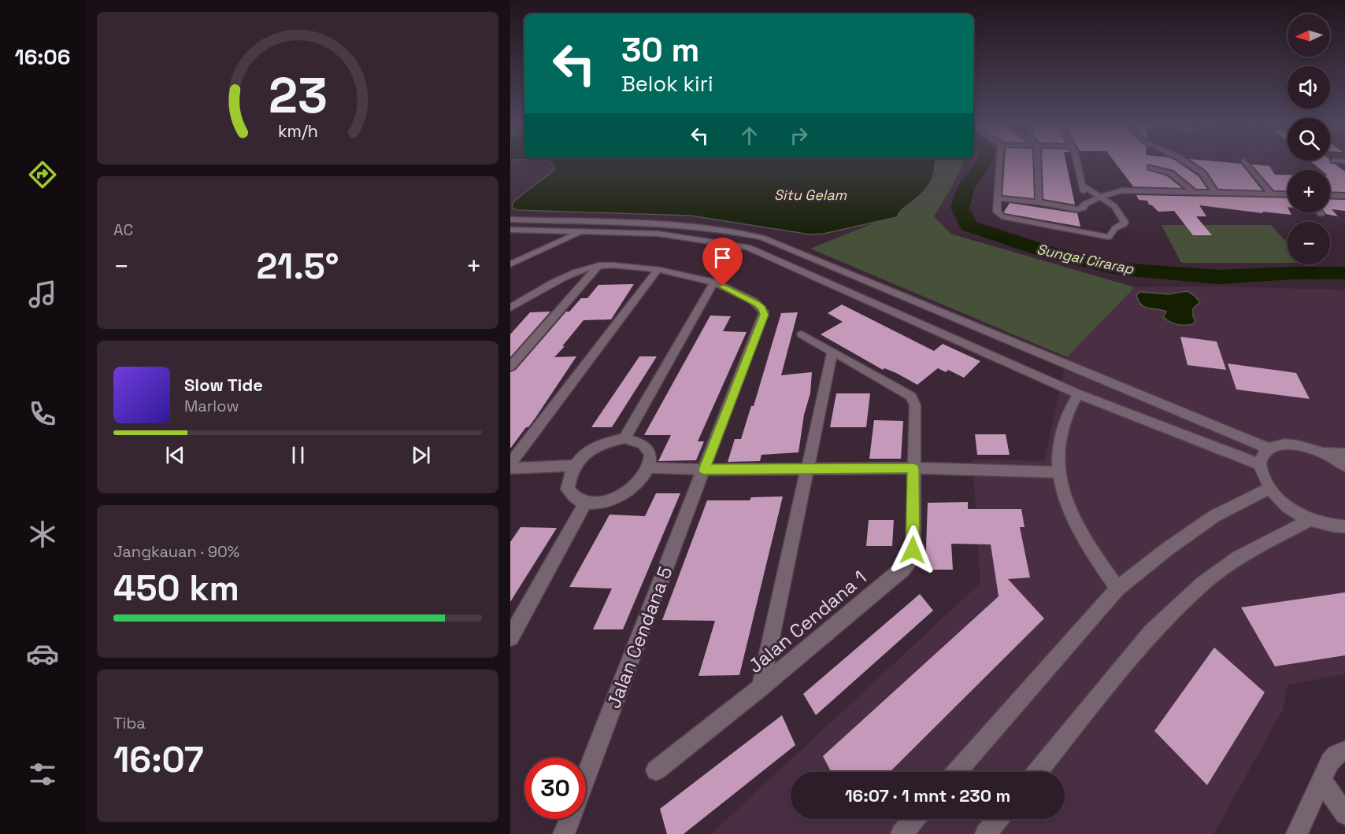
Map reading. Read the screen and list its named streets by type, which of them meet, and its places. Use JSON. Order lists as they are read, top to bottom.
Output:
{
  "streets": {
    "street": ["Jalan Cendana 1", "Jalan Cendana 5"]
  },
  "water": ["Situ Gelam", "Sungai Cirarap"],
  "north": "left",
  "page": {
    "tabs": "16:06",
    "map_buttons": ["+", "−"],
    "turn": ["30 m", "Belok kiri"],
    "tile": [
      "AC",
      ["Jangkauan · 90%", "450 km"],
      ["Tiba", "16:07"]
    ],
    "heat": ["−", "21.5°", "+"],
    "song": ["Slow Tide", "Marlow"],
    "limit": "30",
    "trip": "16:07 · 1 mnt · 230 m",
    "gauge": ["23", "km/h"]
  }
}
